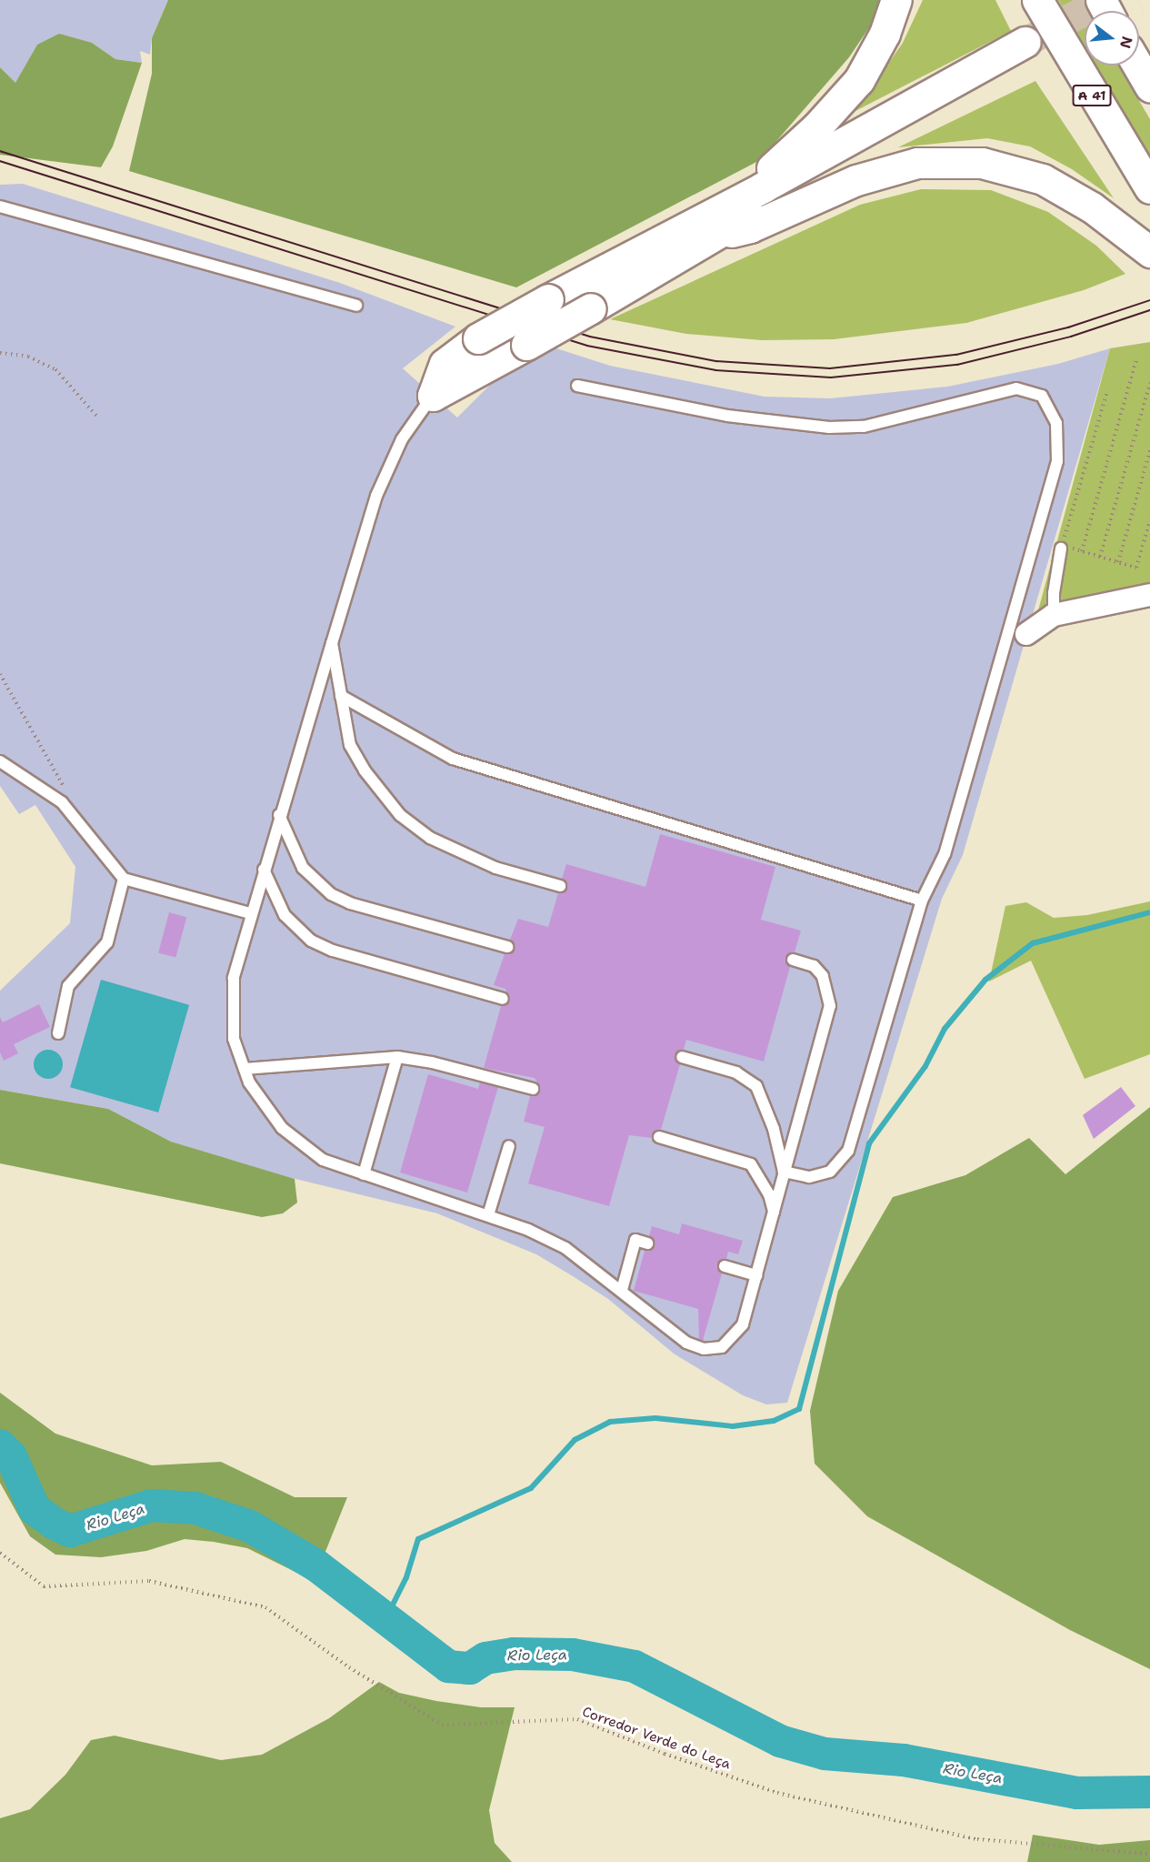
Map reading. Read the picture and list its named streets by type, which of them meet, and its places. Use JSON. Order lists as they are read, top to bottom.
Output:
{
  "streets": {
    "highway": ["A 41"],
    "path": ["Corredor Verde do Leça"]
  },
  "water": ["Rio Leça"],
  "north": "right"
}
